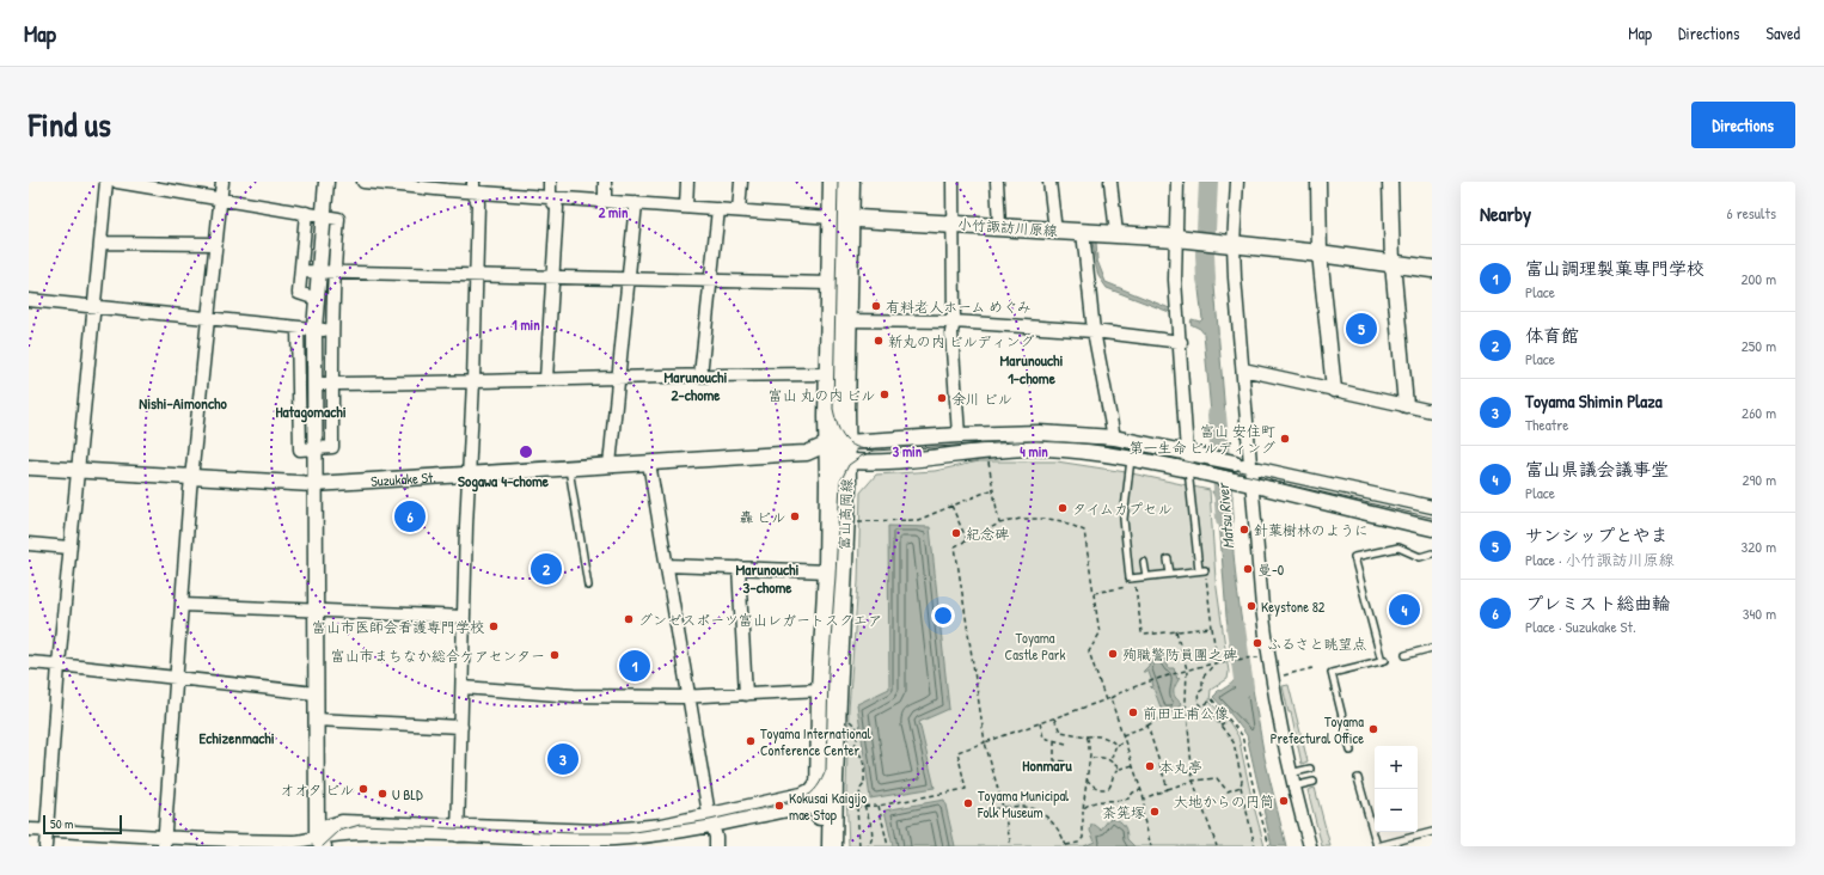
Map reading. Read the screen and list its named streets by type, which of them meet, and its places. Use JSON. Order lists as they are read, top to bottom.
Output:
{
  "streets": {
    "main road": ["小竹諏訪川原線", "富山高岡線"],
    "street": ["Suzukake St."]
  },
  "crossings": [
    ["小竹諏訪川原線", "富山高岡線"],
    ["Suzukake St.", "富山高岡線"]
  ],
  "districts": [
    "Marunouchi 1-chome",
    "Marunouchi 2-chome",
    "Nishi-Aimoncho",
    "Hatagomachi",
    "Sogawa 4-chome",
    "Marunouchi 3-chome",
    "Echizenmachi",
    "Honmaru"
  ],
  "water": ["Matsu River"],
  "parks": ["Toyama Castle Park"],
  "places": [
    "有料老人ホーム めぐみ",
    "新丸の内 ビルディング",
    "富山 丸の内 ビル",
    "余川 ビル",
    "富山 安住町 第一生命 ビルディング",
    "タイムカプセル",
    "轟 ビル",
    "針葉樹林のように",
    "紀念碑",
    "曼-0",
    "Keystone 82",
    "グンゼスポーツ富山レガートスクエア",
    "富山市医師会看護専門学校",
    "ふるさと眺望点",
    "殉職警防員團之碑",
    "富山市まちなか総合ケアセンター",
    "前田正甫公像",
    "Toyama Prefectural Office",
    "Toyama International Conference Center",
    "本丸亭",
    "オオタ ビル",
    "U BLD",
    "大地からの円筒",
    "Toyama Municipal Folk Museum",
    "Kokusai Kaigijo mae Stop",
    "茶筅塚"
  ],
  "scale_bar": "50 m",
  "page": {
    "header": "Map",
    "nav": ["Map", "Directions", "Saved"],
    "title": "Find us",
    "buttons": "Directions",
    "heading": ["Nearby", "6 results"],
    "list": [
      {
        "mark": "1",
        "name": "富山調理製菓専門学校",
        "note": "Place",
        "value": "200 m"
      },
      {
        "mark": "2",
        "name": "体育館",
        "note": "Place",
        "value": "250 m"
      },
      {
        "mark": "3",
        "name": "Toyama Shimin Plaza",
        "note": "Theatre",
        "value": "260 m"
      },
      {
        "mark": "4",
        "name": "富山県議会議事堂",
        "note": "Place",
        "value": "290 m"
      },
      {
        "mark": "5",
        "name": "サンシップとやま",
        "note": "Place · 小竹諏訪川原線",
        "value": "320 m"
      },
      {
        "mark": "6",
        "name": "プレミスト総曲輪",
        "note": "Place · Suzukake St.",
        "value": "340 m"
      }
    ],
    "pins": [
      "5",
      "6",
      "2",
      "4",
      "1",
      "3"
    ],
    "map_buttons": ["+", "−"],
    "scale": "50 m"
  },
  "rings": [
    "2 min",
    "1 min",
    "3 min",
    "4 min"
  ]
}
